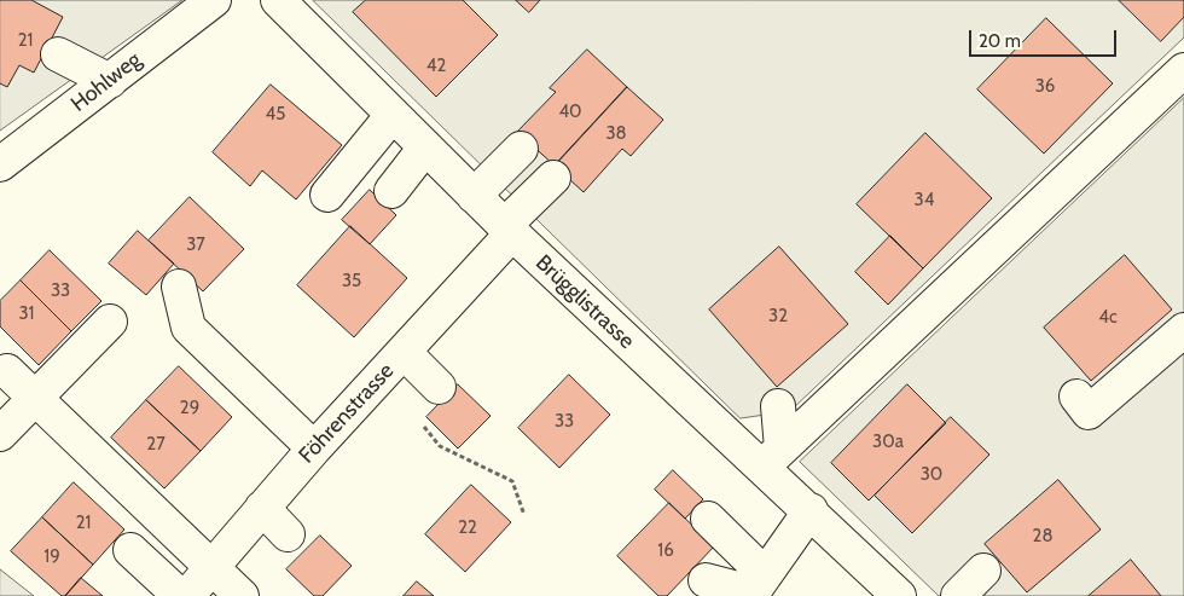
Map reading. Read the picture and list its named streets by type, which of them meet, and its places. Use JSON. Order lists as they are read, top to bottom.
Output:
{
  "streets": {
    "street": ["Hohlweg", "Brügglistrasse", "Föhrenstrasse"]
  },
  "crossings": [
    ["Brügglistrasse", "Föhrenstrasse"]
  ],
  "house_numbers": [
    "21",
    "42",
    "36",
    "40",
    "45",
    "38",
    "34",
    "37",
    "35",
    "33",
    "31",
    "32",
    "4c",
    "29",
    "33",
    "30a",
    "27",
    "30",
    "21",
    "22",
    "28",
    "16",
    "19"
  ],
  "scale_bar": "20 m"
}
